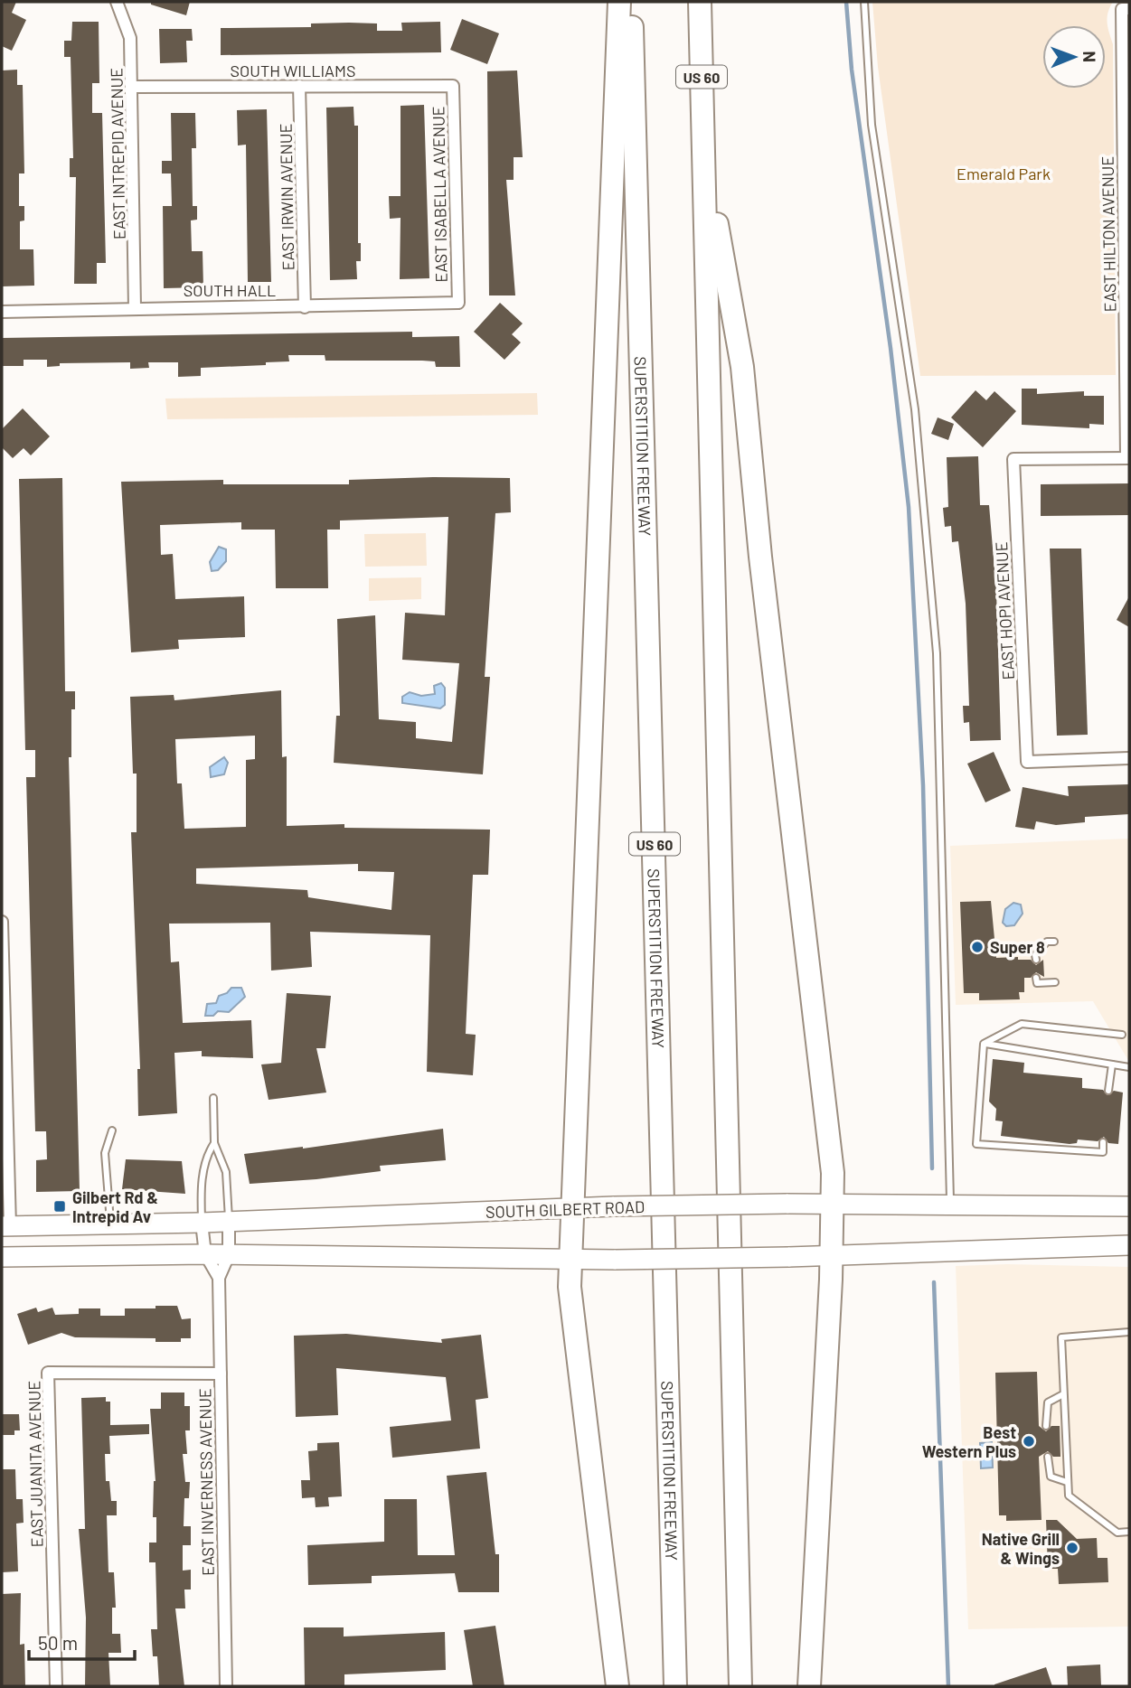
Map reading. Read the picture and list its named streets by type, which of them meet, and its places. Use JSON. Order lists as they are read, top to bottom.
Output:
{
  "streets": {
    "highway": ["US 60", "SUPERSTITION FREEWAY"],
    "main road": ["SOUTH GILBERT ROAD"],
    "street": [
      "SOUTH WILLIAMS",
      "EAST INTREPID AVENUE",
      "EAST ISABELLA AVENUE",
      "EAST IRWIN AVENUE",
      "EAST HILTON AVENUE",
      "SOUTH HALL",
      "EAST HOPI AVENUE",
      "EAST JUANITA AVENUE",
      "EAST INVERNESS AVENUE"
    ]
  },
  "crossings": [
    ["SOUTH WILLIAMS", "EAST INTREPID AVENUE"],
    ["SOUTH WILLIAMS", "EAST ISABELLA AVENUE"],
    ["SOUTH WILLIAMS", "EAST IRWIN AVENUE"],
    ["EAST INTREPID AVENUE", "SOUTH HALL"],
    ["EAST ISABELLA AVENUE", "SOUTH HALL"],
    ["EAST IRWIN AVENUE", "SOUTH HALL"],
    ["EAST HILTON AVENUE", "EAST HOPI AVENUE"],
    ["SOUTH GILBERT ROAD", "EAST INVERNESS AVENUE"],
    ["EAST JUANITA AVENUE", "EAST INVERNESS AVENUE"]
  ],
  "parks": ["Emerald Park"],
  "places": {
    "other": ["Super 8", "Best Western Plus", "Native Grill & Wings"],
    "transit": ["Gilbert Rd & Intrepid Av"]
  },
  "scale_bar": "50 m",
  "north": "right"
}
